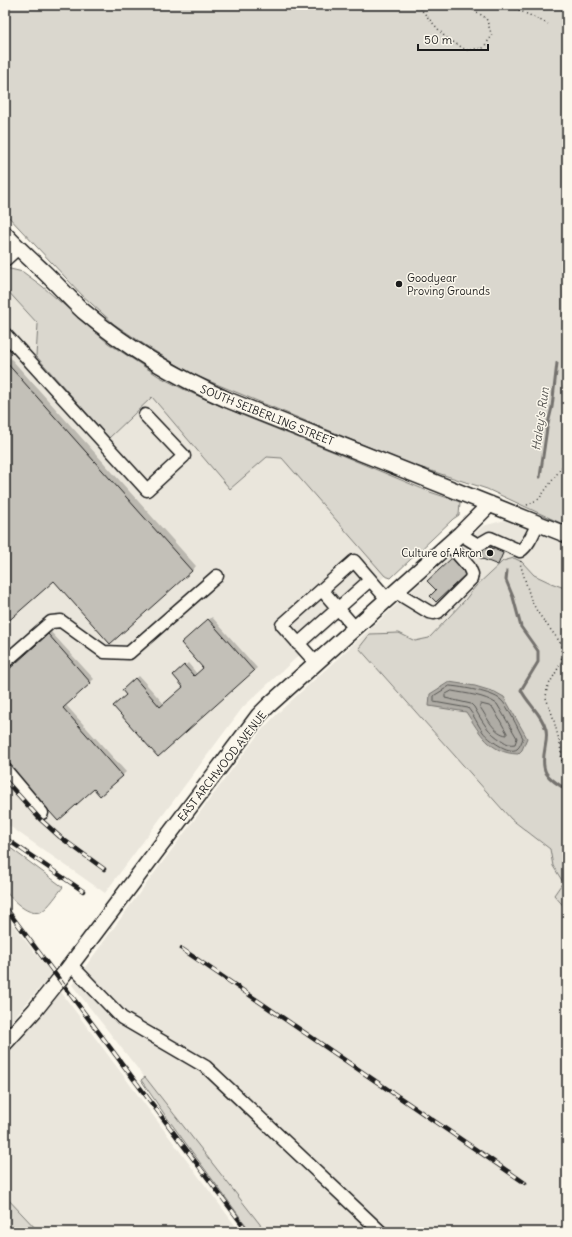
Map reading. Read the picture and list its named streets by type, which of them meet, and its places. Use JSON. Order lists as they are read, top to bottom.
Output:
{
  "streets": {
    "main road": ["SOUTH SEIBERLING STREET", "EAST ARCHWOOD AVENUE"]
  },
  "crossings": [
    ["SOUTH SEIBERLING STREET", "EAST ARCHWOOD AVENUE"]
  ],
  "water": ["Haley's Run"],
  "places": ["Goodyear Proving Grounds", "Culture of Akron"],
  "scale_bar": "50 m"
}
